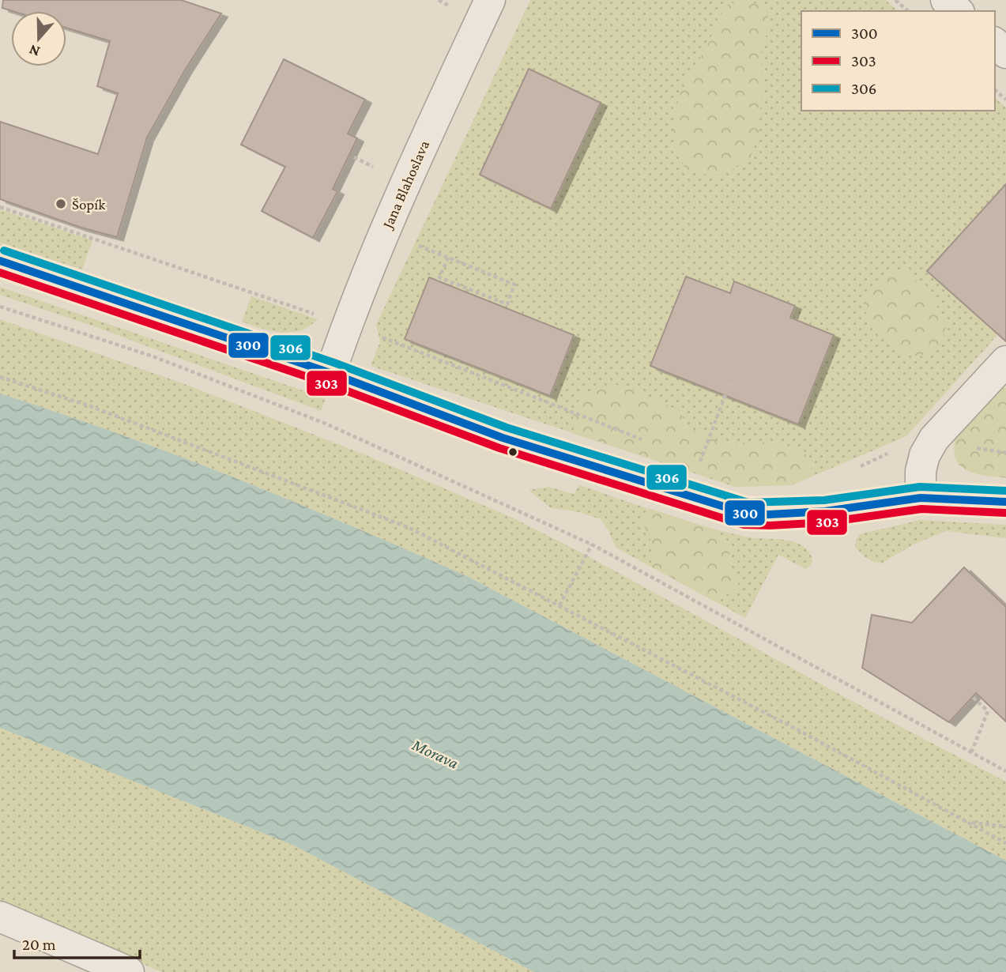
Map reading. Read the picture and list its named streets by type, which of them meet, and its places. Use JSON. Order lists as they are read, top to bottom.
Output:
{
  "streets": {
    "street": ["Jana Blahoslava"]
  },
  "water": ["Morava"],
  "places": ["Šopík"],
  "lines": ["transit line 306", "transit line 300", "transit line 303"],
  "legend": ["300", "303", "306"],
  "scale_bar": "20 m",
  "north": "bottom"
}
